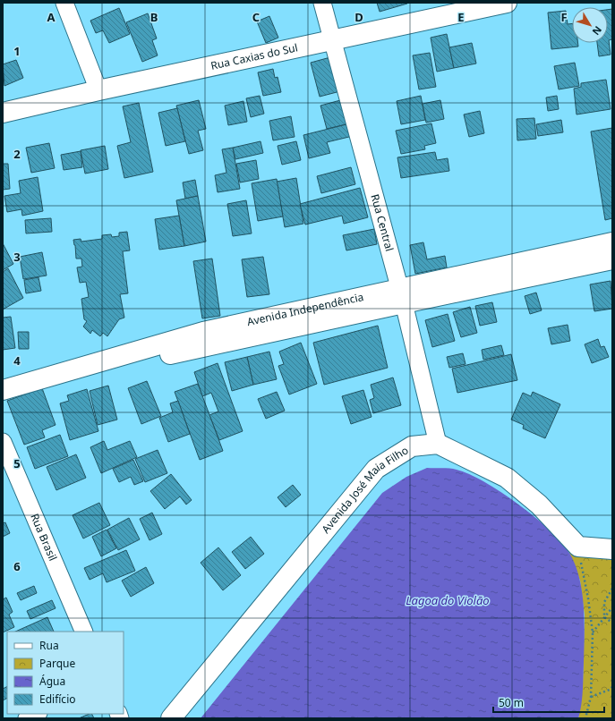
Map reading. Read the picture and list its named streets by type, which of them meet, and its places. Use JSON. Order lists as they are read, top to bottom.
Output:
{
  "streets": {
    "street": [
      "Rua Caxias do Sul",
      "Rua Central",
      "Avenida Independência",
      "Avenida José Maia Filho",
      "Rua Brasil"
    ]
  },
  "crossings": [
    ["Rua Caxias do Sul", "Rua Central"],
    ["Rua Central", "Avenida Independência"],
    ["Rua Central", "Avenida José Maia Filho"]
  ],
  "water": ["Lagoa do Violão"],
  "legend": [
    "Rua",
    "Parque",
    "Água",
    "Edifício"
  ],
  "scale_bar": "50 m",
  "north": "bottom right",
  "grid": {
    "columns": [
      "A",
      "B",
      "C",
      "D",
      "E",
      "F"
    ],
    "rows": [
      "1",
      "2",
      "3",
      "4",
      "5",
      "6"
    ]
  }
}
